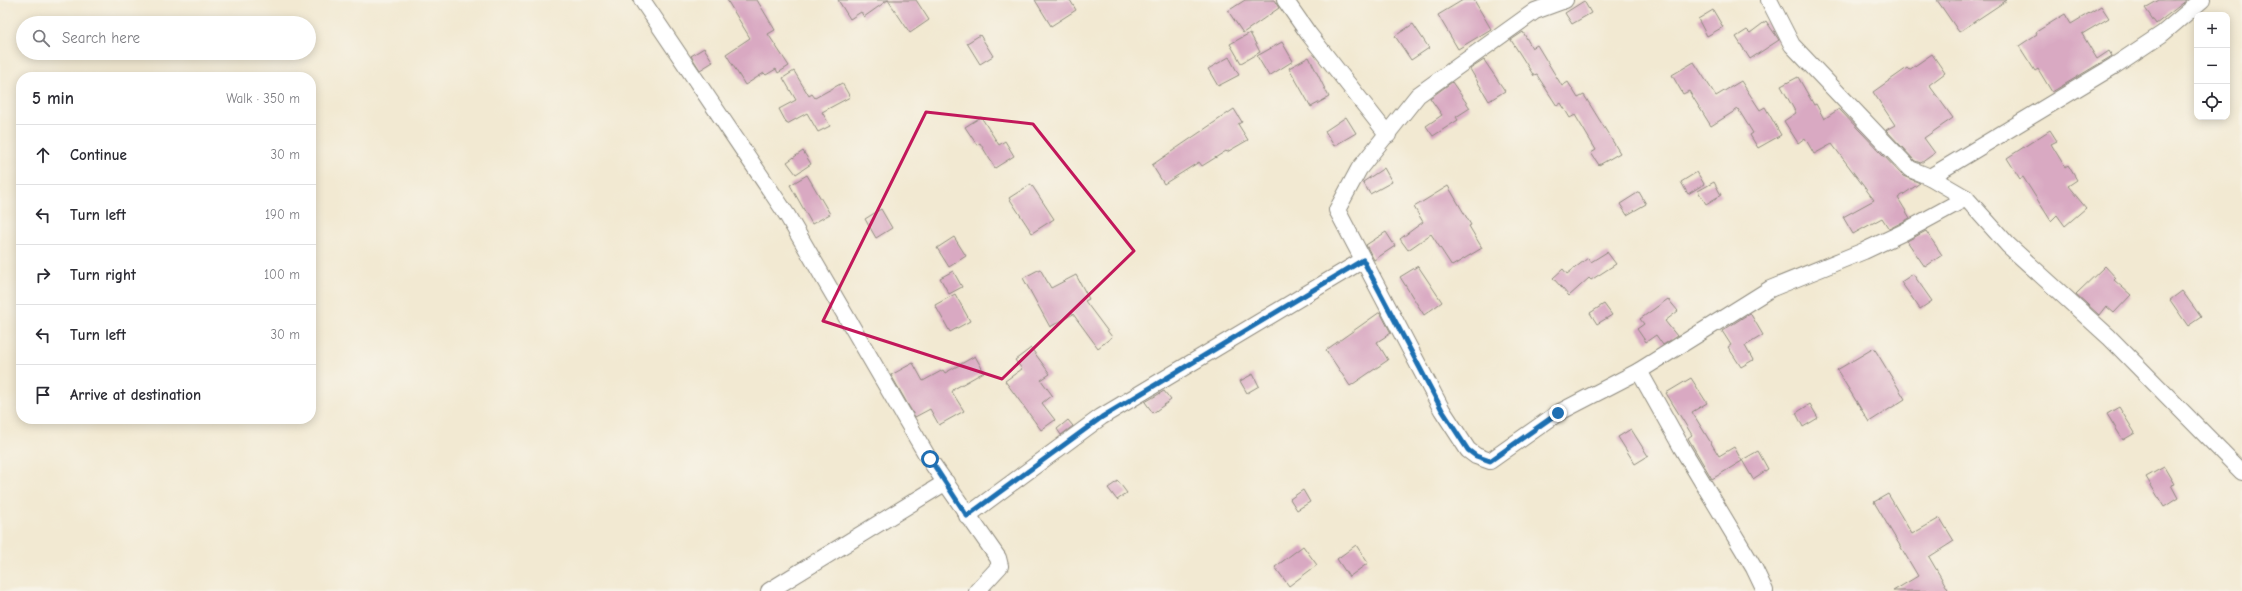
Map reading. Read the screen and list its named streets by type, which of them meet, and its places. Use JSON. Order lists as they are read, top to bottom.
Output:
{
  "page": {
    "map_buttons": ["+", "−"],
    "search": "Search here",
    "heading": ["5 min", "Walk · 350 m"],
    "list": [
      ["Continue", "30 m"],
      ["Turn left", "190 m"],
      ["Turn right", "100 m"],
      ["Turn left", "30 m"],
      "Arrive at destination"
    ]
  }
}
